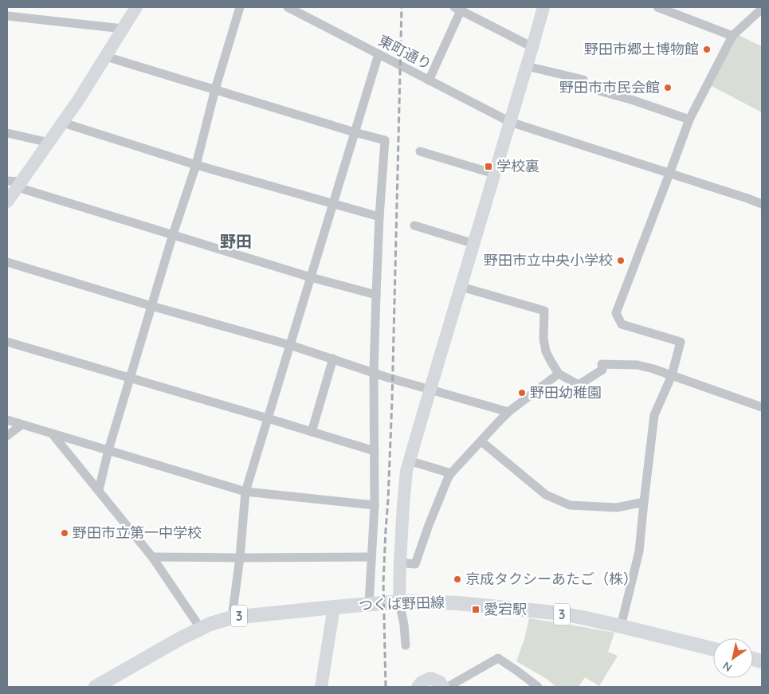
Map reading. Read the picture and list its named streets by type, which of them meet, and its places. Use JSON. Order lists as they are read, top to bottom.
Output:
{
  "streets": {
    "main road": ["つくば野田線", "3"],
    "street": ["東町通り"]
  },
  "districts": ["野田"],
  "places": {
    "other": [
      "野田市郷土博物館",
      "野田市市民会館",
      "野田市立中央小学校",
      "野田幼稚園",
      "野田市立第一中学校",
      "京成タクシーあたご（株）"
    ],
    "transit": ["学校裏", "愛宕駅"]
  },
  "north": "bottom left"
}
